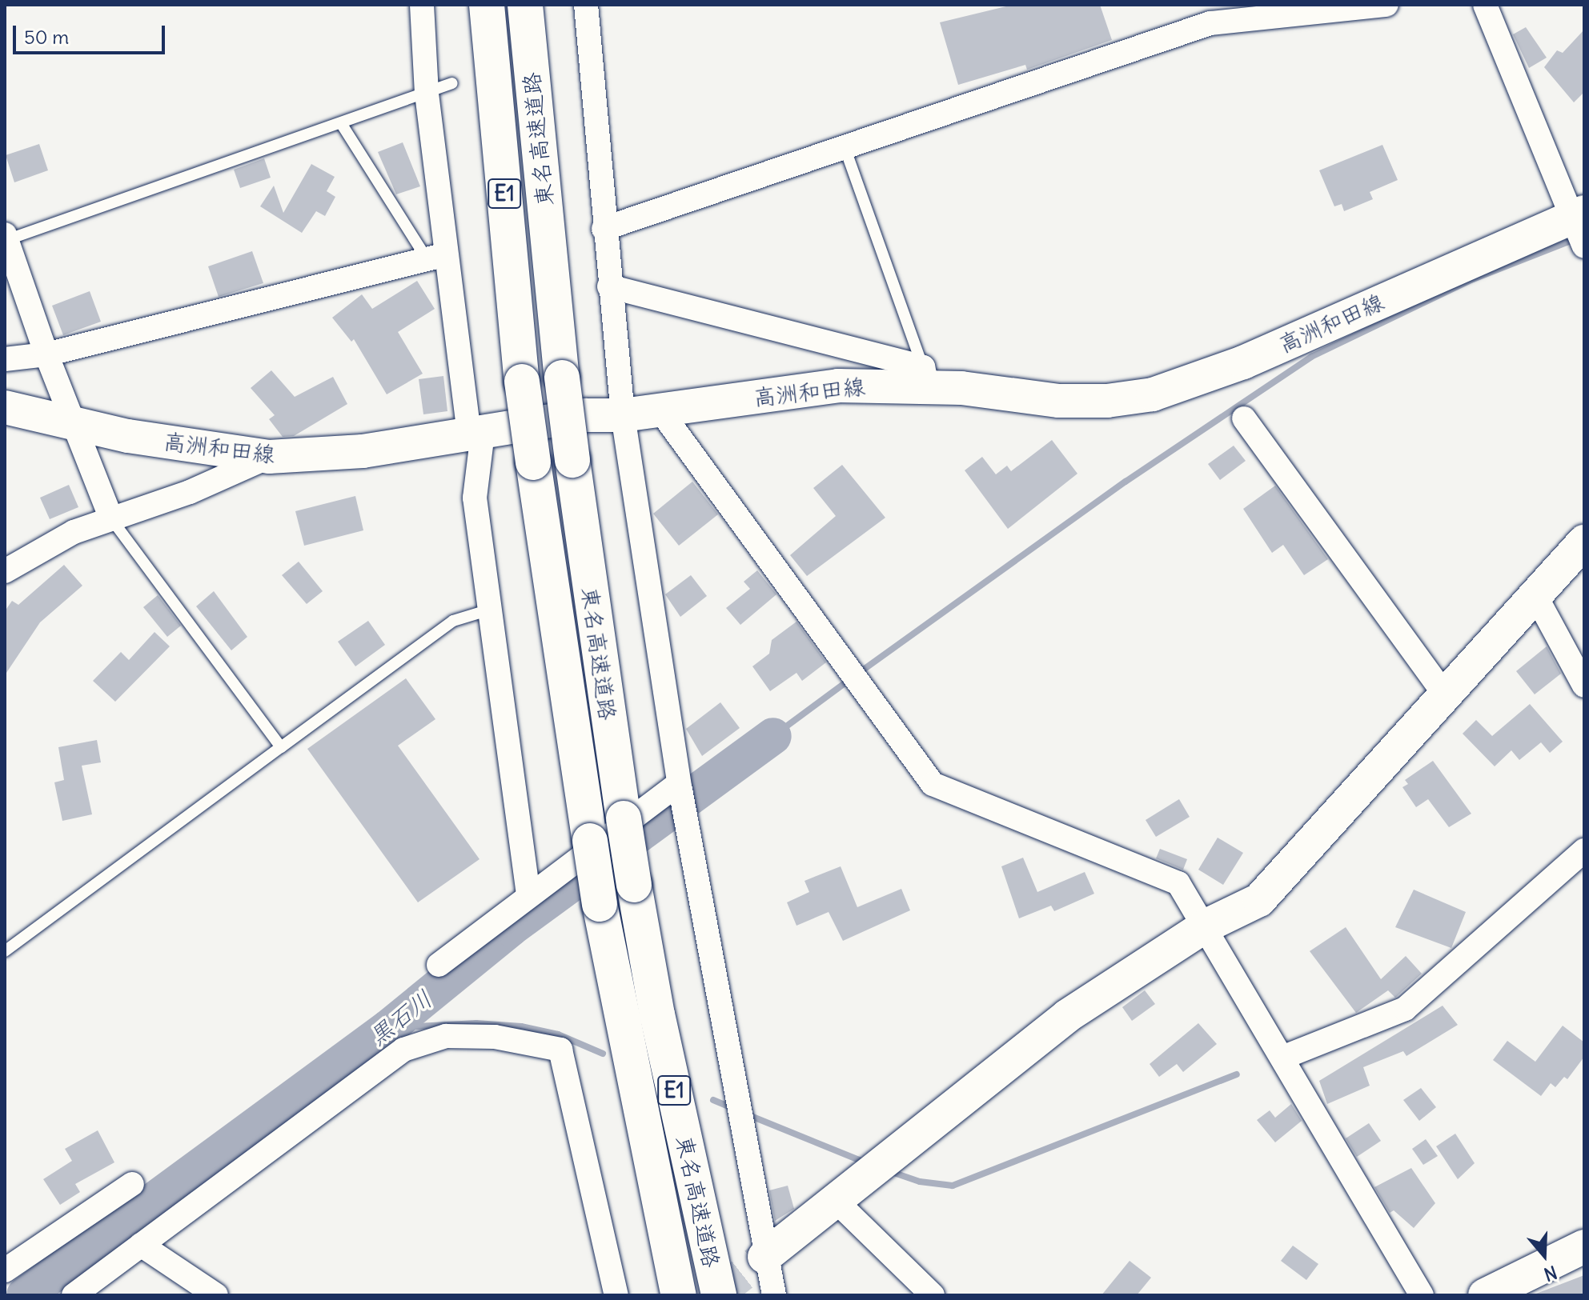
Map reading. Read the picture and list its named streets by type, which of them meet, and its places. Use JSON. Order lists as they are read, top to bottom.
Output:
{
  "streets": {
    "highway": ["東名高速道路", "E1"],
    "main road": ["高洲和田線"]
  },
  "water": ["黒石川"],
  "scale_bar": "50 m",
  "north": "bottom"
}
